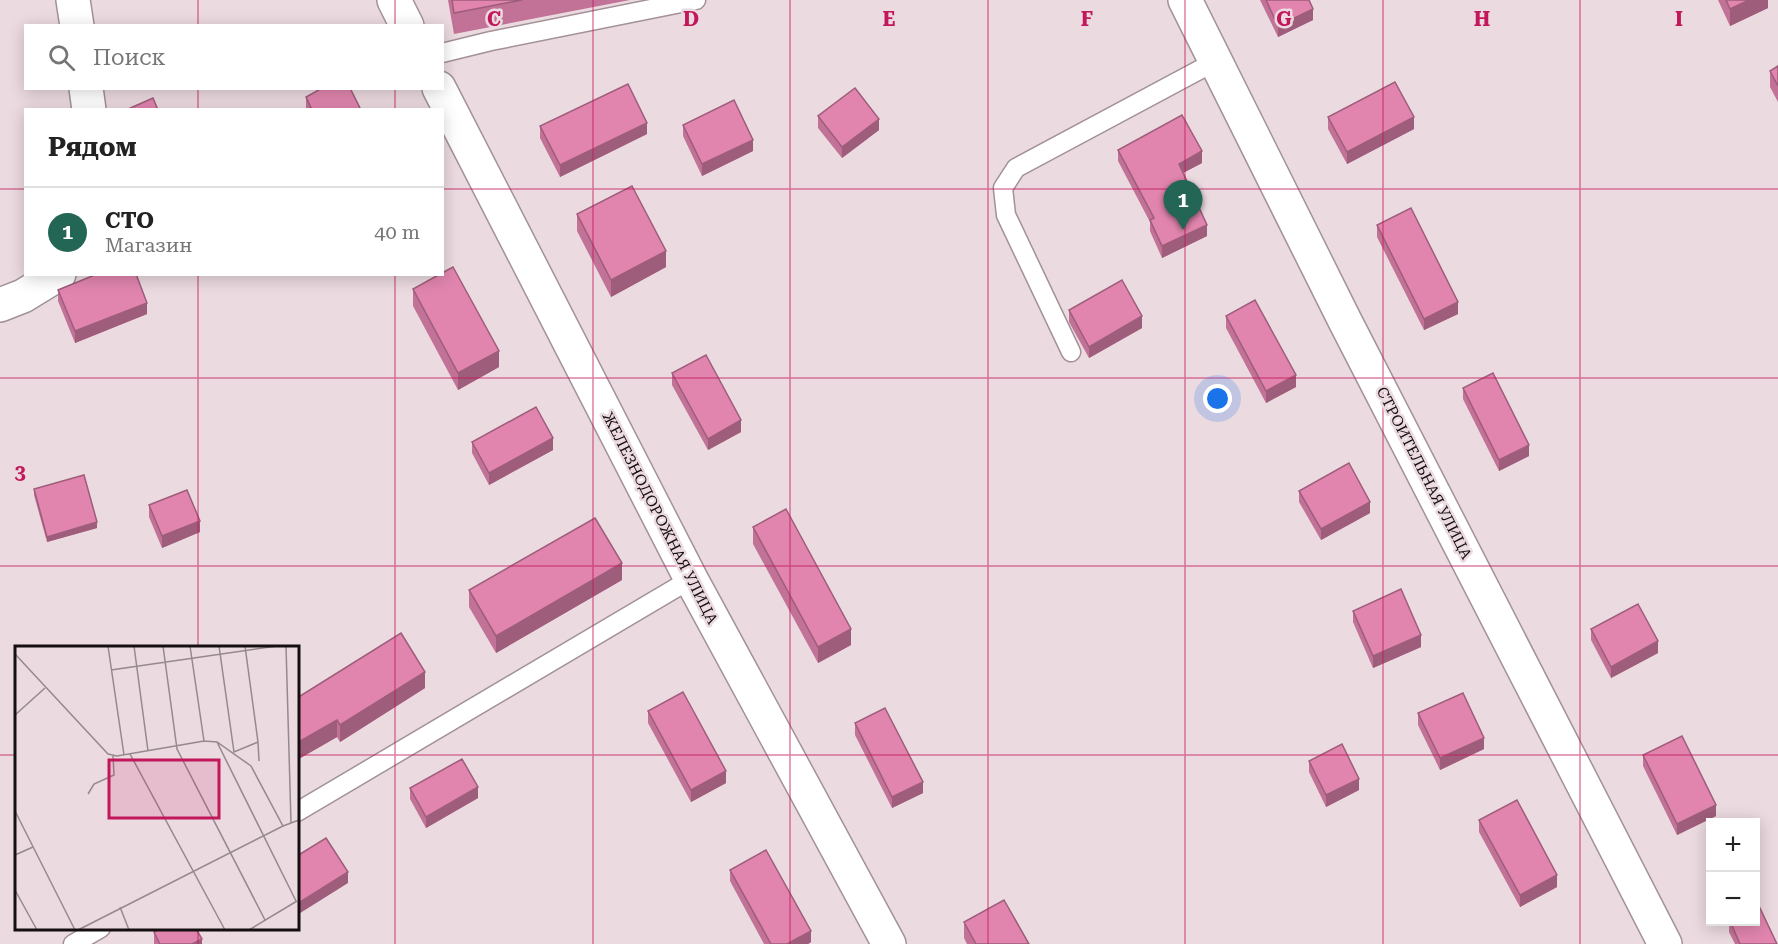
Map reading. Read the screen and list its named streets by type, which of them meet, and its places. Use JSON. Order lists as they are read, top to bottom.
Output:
{
  "streets": {
    "street": ["СТРОИТЕЛЬНАЯ УЛИЦА", "ЖЕЛЕЗНОДОРОЖНАЯ УЛИЦА"]
  },
  "page": {
    "search": "Поиск",
    "heading": "Рядом",
    "pins": "1",
    "list": [
      {
        "mark": "1",
        "name": "СТО",
        "note": "Магазин",
        "value": "40 m"
      }
    ],
    "map_buttons": ["+", "−"]
  },
  "grid": {
    "columns": [
      "C",
      "D",
      "E",
      "F",
      "G",
      "H",
      "I"
    ],
    "rows": ["3"]
  }
}
